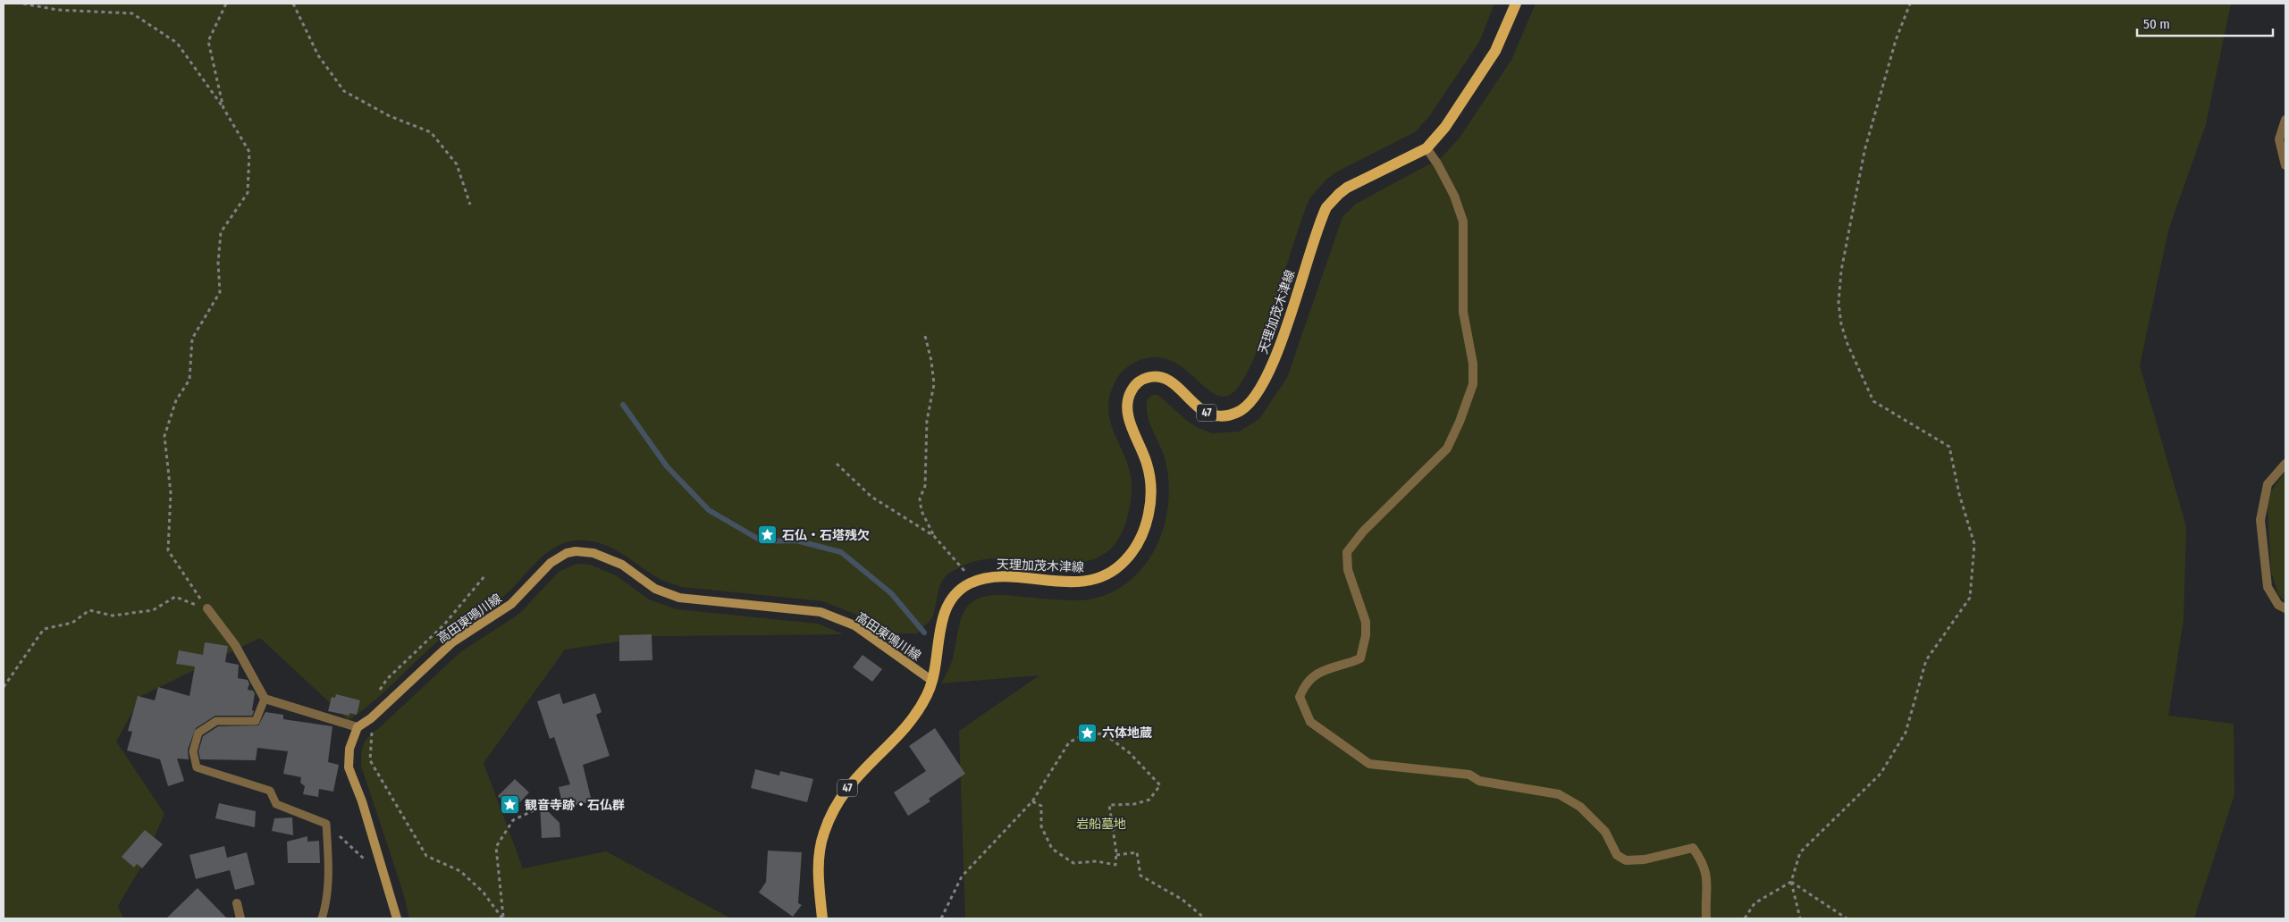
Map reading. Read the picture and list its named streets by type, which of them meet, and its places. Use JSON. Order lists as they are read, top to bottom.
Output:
{
  "streets": {
    "main road": ["天理加茂木津線", "47", "高田東鳴川線"]
  },
  "crossings": [
    ["天理加茂木津線", "高田東鳴川線"]
  ],
  "parks": ["岩船墓地"],
  "places": {
    "place": ["石仏・石塔残欠", "六体地蔵", "観音寺跡・石仏群"]
  },
  "scale_bar": "50 m"
}
